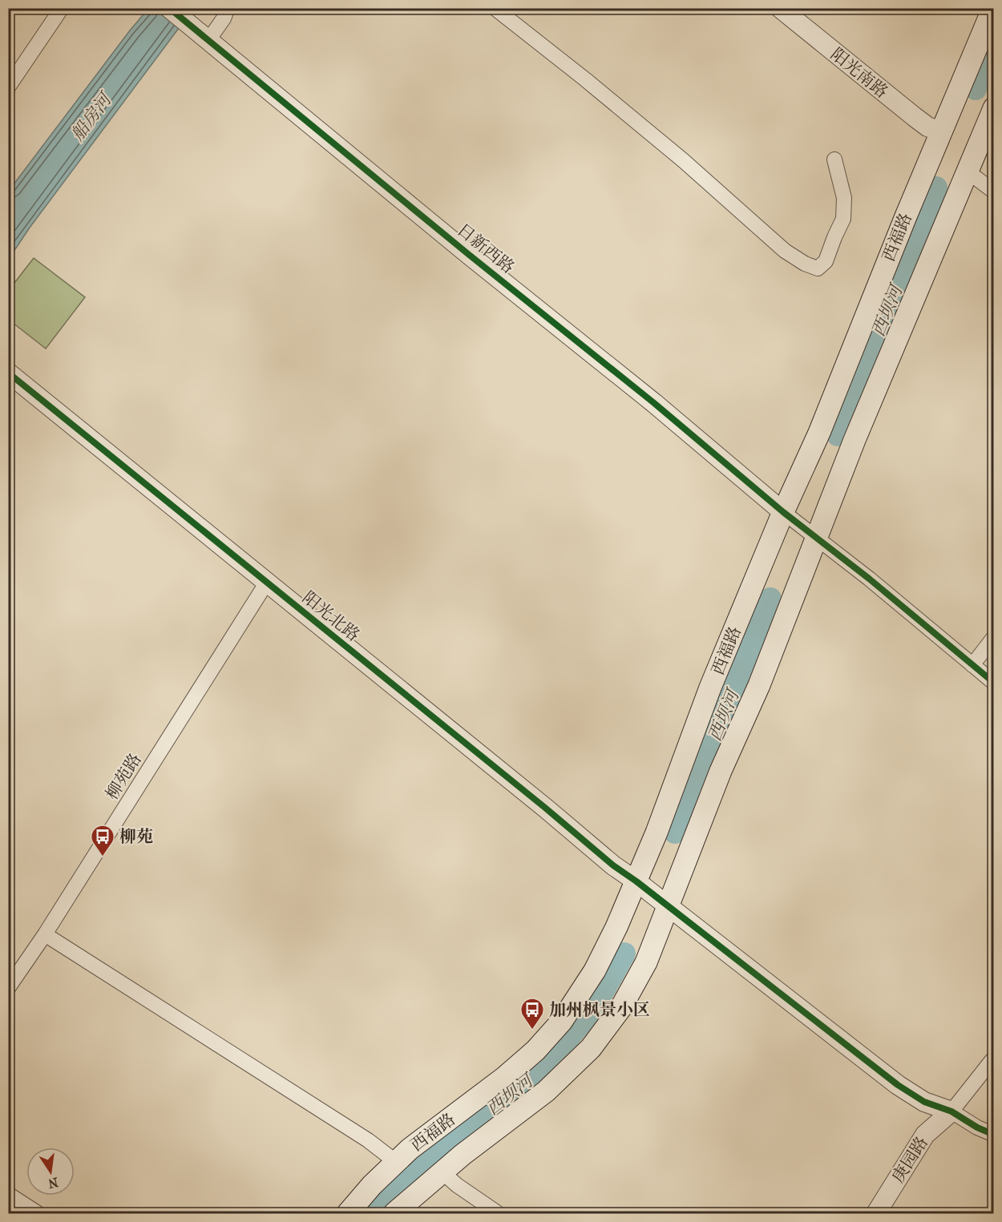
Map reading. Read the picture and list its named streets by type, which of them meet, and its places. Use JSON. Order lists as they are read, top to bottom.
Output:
{
  "streets": {
    "main road": ["西福路"],
    "street": [
      "阳光南路",
      "日新西路",
      "阳光北路",
      "柳苑路",
      "庚园路"
    ]
  },
  "crossings": [
    ["阳光南路", "西福路"],
    ["西福路", "日新西路"],
    ["西福路", "阳光北路"],
    ["阳光北路", "柳苑路"],
    ["阳光北路", "庚园路"]
  ],
  "water": ["船房河", "西坝河"],
  "places": {
    "bus stop": ["柳苑", "加州枫景小区"]
  },
  "north": "bottom"
}
